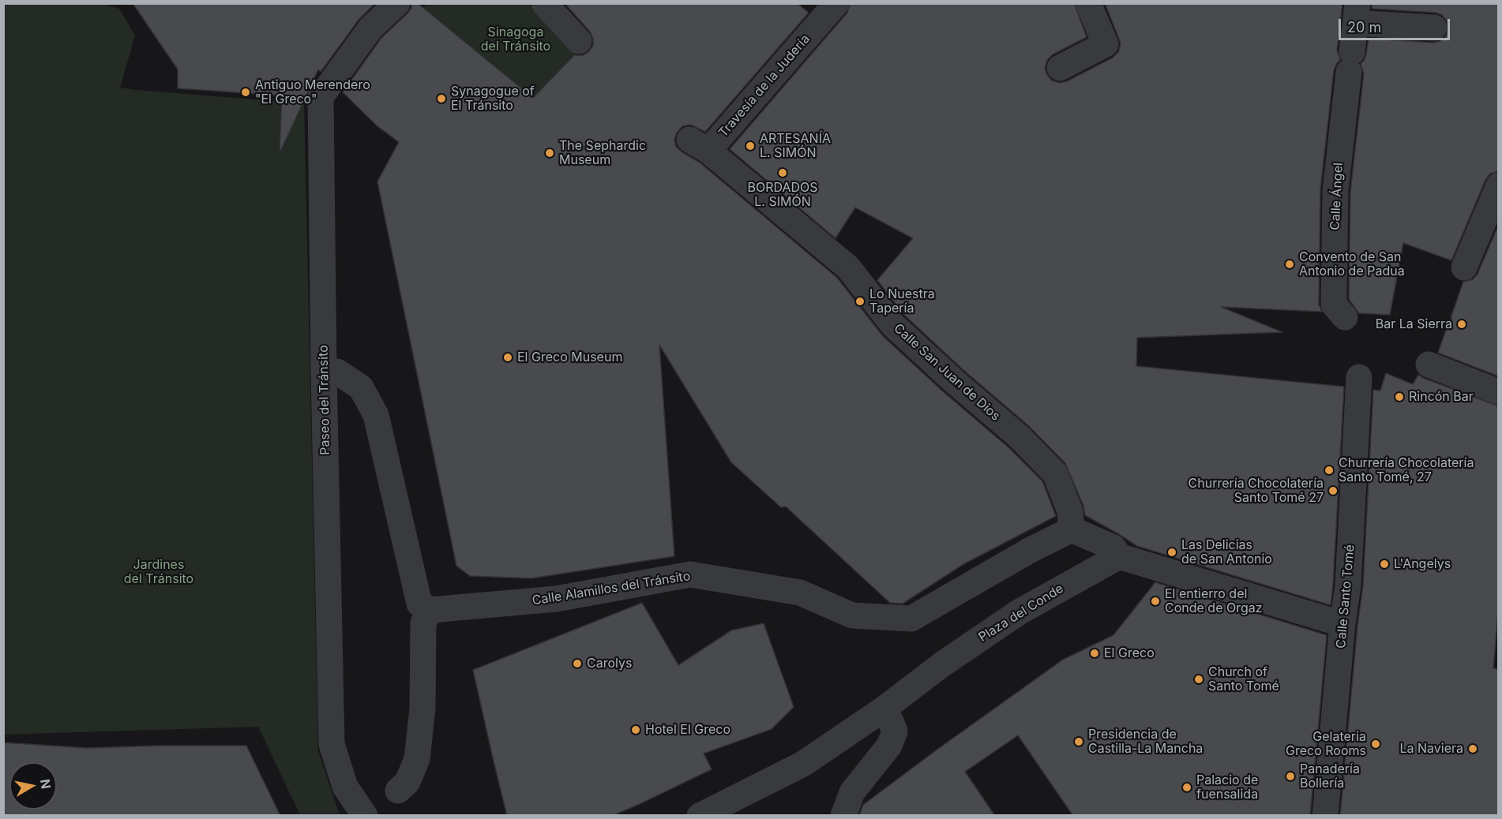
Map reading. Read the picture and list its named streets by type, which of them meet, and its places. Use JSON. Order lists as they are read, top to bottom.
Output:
{
  "streets": {
    "street": [
      "Travesía de la Judería",
      "Calle Ángel",
      "Calle San Juan de Dios",
      "Paseo del Tránsito",
      "Calle Alamillos del Tránsito",
      "Calle Santo Tomé",
      "Plaza del Conde"
    ]
  },
  "crossings": [
    ["Travesía de la Judería", "Calle San Juan de Dios"],
    ["Calle San Juan de Dios", "Calle Alamillos del Tránsito"]
  ],
  "parks": ["Sinagoga del Tránsito", "Jardines del Tránsito"],
  "places": [
    "Antiguo Merendero \"El Greco\"",
    "Synagogue of El Tránsito",
    "ARTESANÍA L. SIMÓN",
    "The Sephardic Museum",
    "BORDADOS L. SIMÓN",
    "Convento de San Antonio de Padua",
    "Lo Nuestra Tapería",
    "Bar La Sierra",
    "El Greco Museum",
    "Rincón Bar",
    "Churrería Chocolatería Santo Tomé, 27",
    "Churrería Chocolatería Santo Tomé 27",
    "Las Delicias de San Antonio",
    "L'Angelys",
    "El entierro del Conde de Orgaz",
    "El Greco",
    "Carolys",
    "Church of Santo Tomé",
    "Hotel El Greco",
    "Presidencia de Castilla-La Mancha",
    "Gelateria Greco Rooms",
    "La Naviera",
    "Panadería Bollería",
    "Palacio de fuensalida"
  ],
  "scale_bar": "20 m",
  "north": "right"
}
